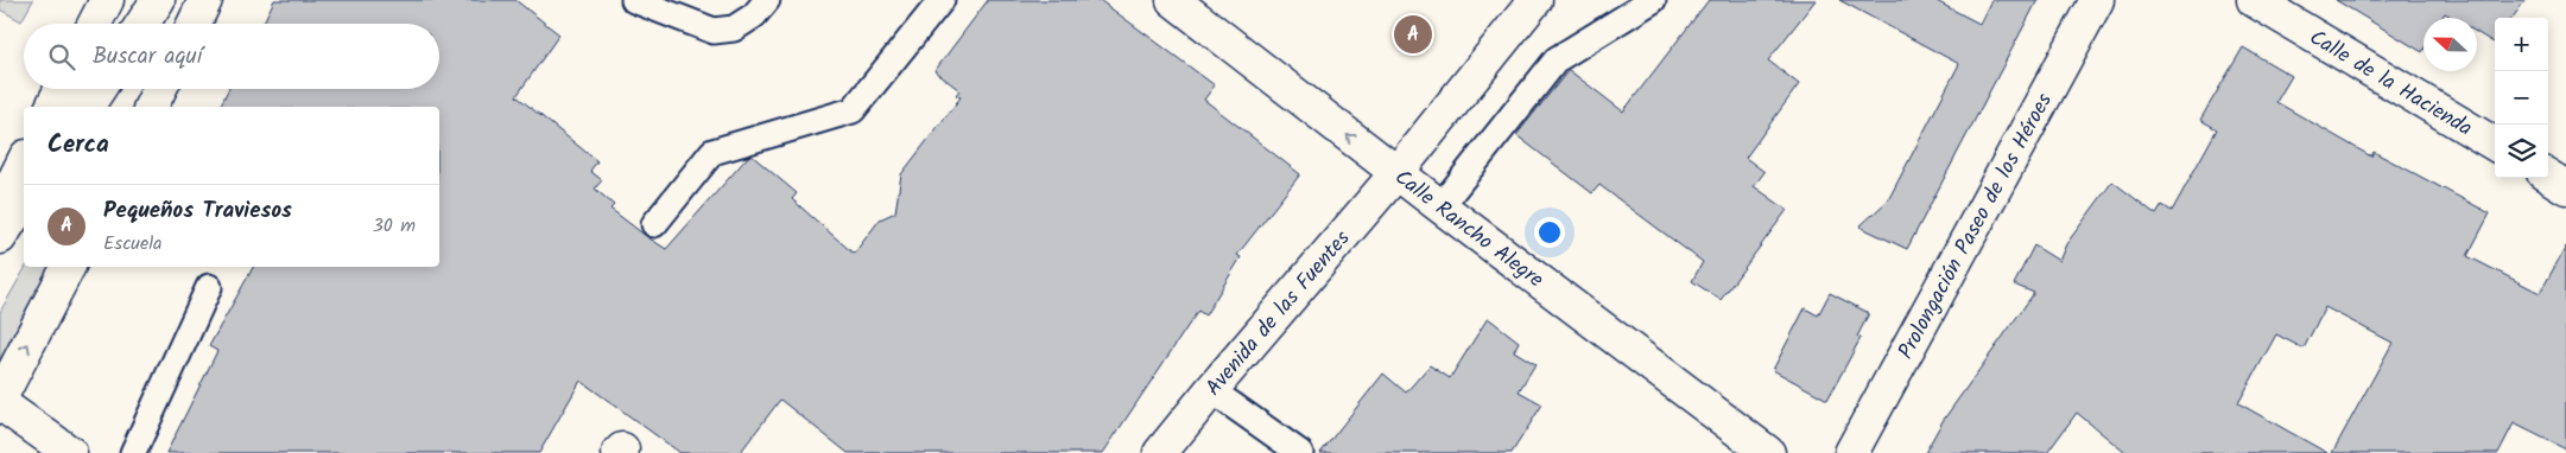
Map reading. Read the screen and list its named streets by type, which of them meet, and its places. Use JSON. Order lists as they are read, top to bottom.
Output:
{
  "streets": {
    "main road": [
      "Calle de la Hacienda",
      "Prolongación Paseo de los Héroes",
      "Calle Rancho Alegre",
      "Avenida de las Fuentes"
    ]
  },
  "crossings": [
    ["Calle Rancho Alegre", "Avenida de las Fuentes"]
  ],
  "one_way": ["Calle Rancho Alegre"],
  "north": "left",
  "page": {
    "pins": "A",
    "map_buttons": ["+", "−"],
    "search": "Buscar aquí",
    "heading": "Cerca",
    "list": [
      {
        "mark": "A",
        "name": "Pequeños Traviesos",
        "note": "Escuela",
        "value": "30 m"
      }
    ]
  }
}
